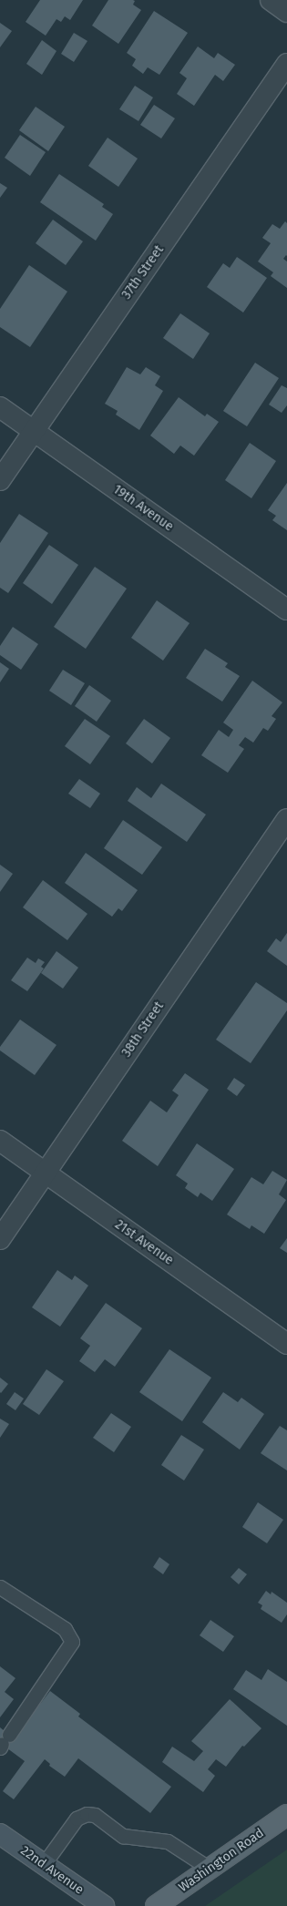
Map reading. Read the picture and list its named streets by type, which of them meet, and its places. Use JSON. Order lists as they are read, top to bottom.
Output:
{
  "streets": {
    "main road": ["Washington Road"],
    "street": [
      "37th Street",
      "19th Avenue",
      "38th Street",
      "21st Avenue",
      "22nd Avenue"
    ]
  },
  "crossings": [
    ["37th Street", "19th Avenue"],
    ["38th Street", "21st Avenue"]
  ]
}
